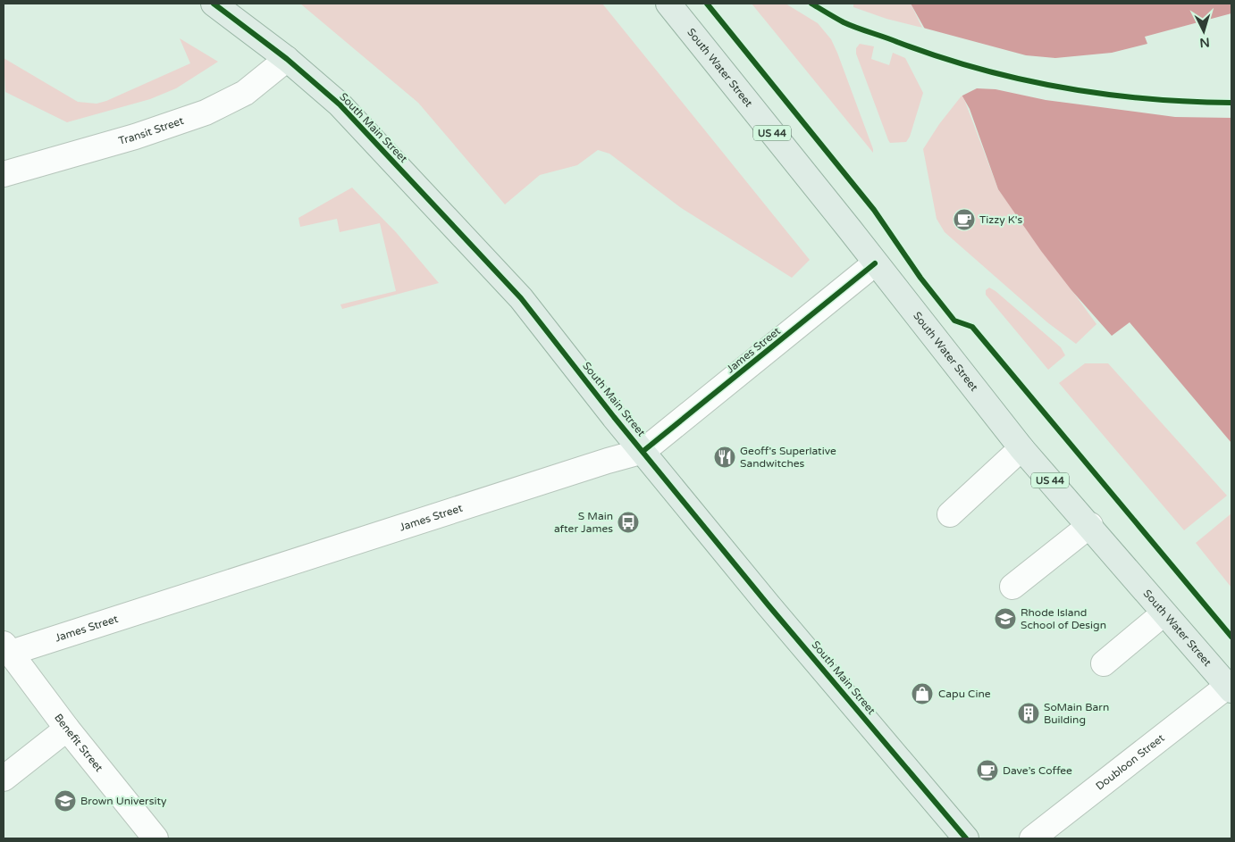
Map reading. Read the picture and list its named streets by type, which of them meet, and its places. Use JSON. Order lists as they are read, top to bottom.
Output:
{
  "streets": {
    "main road": ["South Water Street", "South Main Street", "US 44"],
    "street": [
      "Transit Street",
      "James Street",
      "Benefit Street",
      "Doubloon Street"
    ]
  },
  "crossings": [
    ["South Water Street", "James Street"],
    ["South Water Street", "Doubloon Street"],
    ["South Main Street", "Transit Street"],
    ["South Main Street", "James Street"],
    ["James Street", "Benefit Street"]
  ],
  "places": {
    "cafe": ["Tizzy K's", "Dave’s Coffee"],
    "restaurant": ["Geoff's Superlative Sandwitches"],
    "bus stop": ["S Main after James"],
    "school or university": ["Rhode Island School of Design", "Brown University"],
    "shop": ["Capu Cine"],
    "building": ["SoMain Barn Building"]
  },
  "north": "bottom"
}
